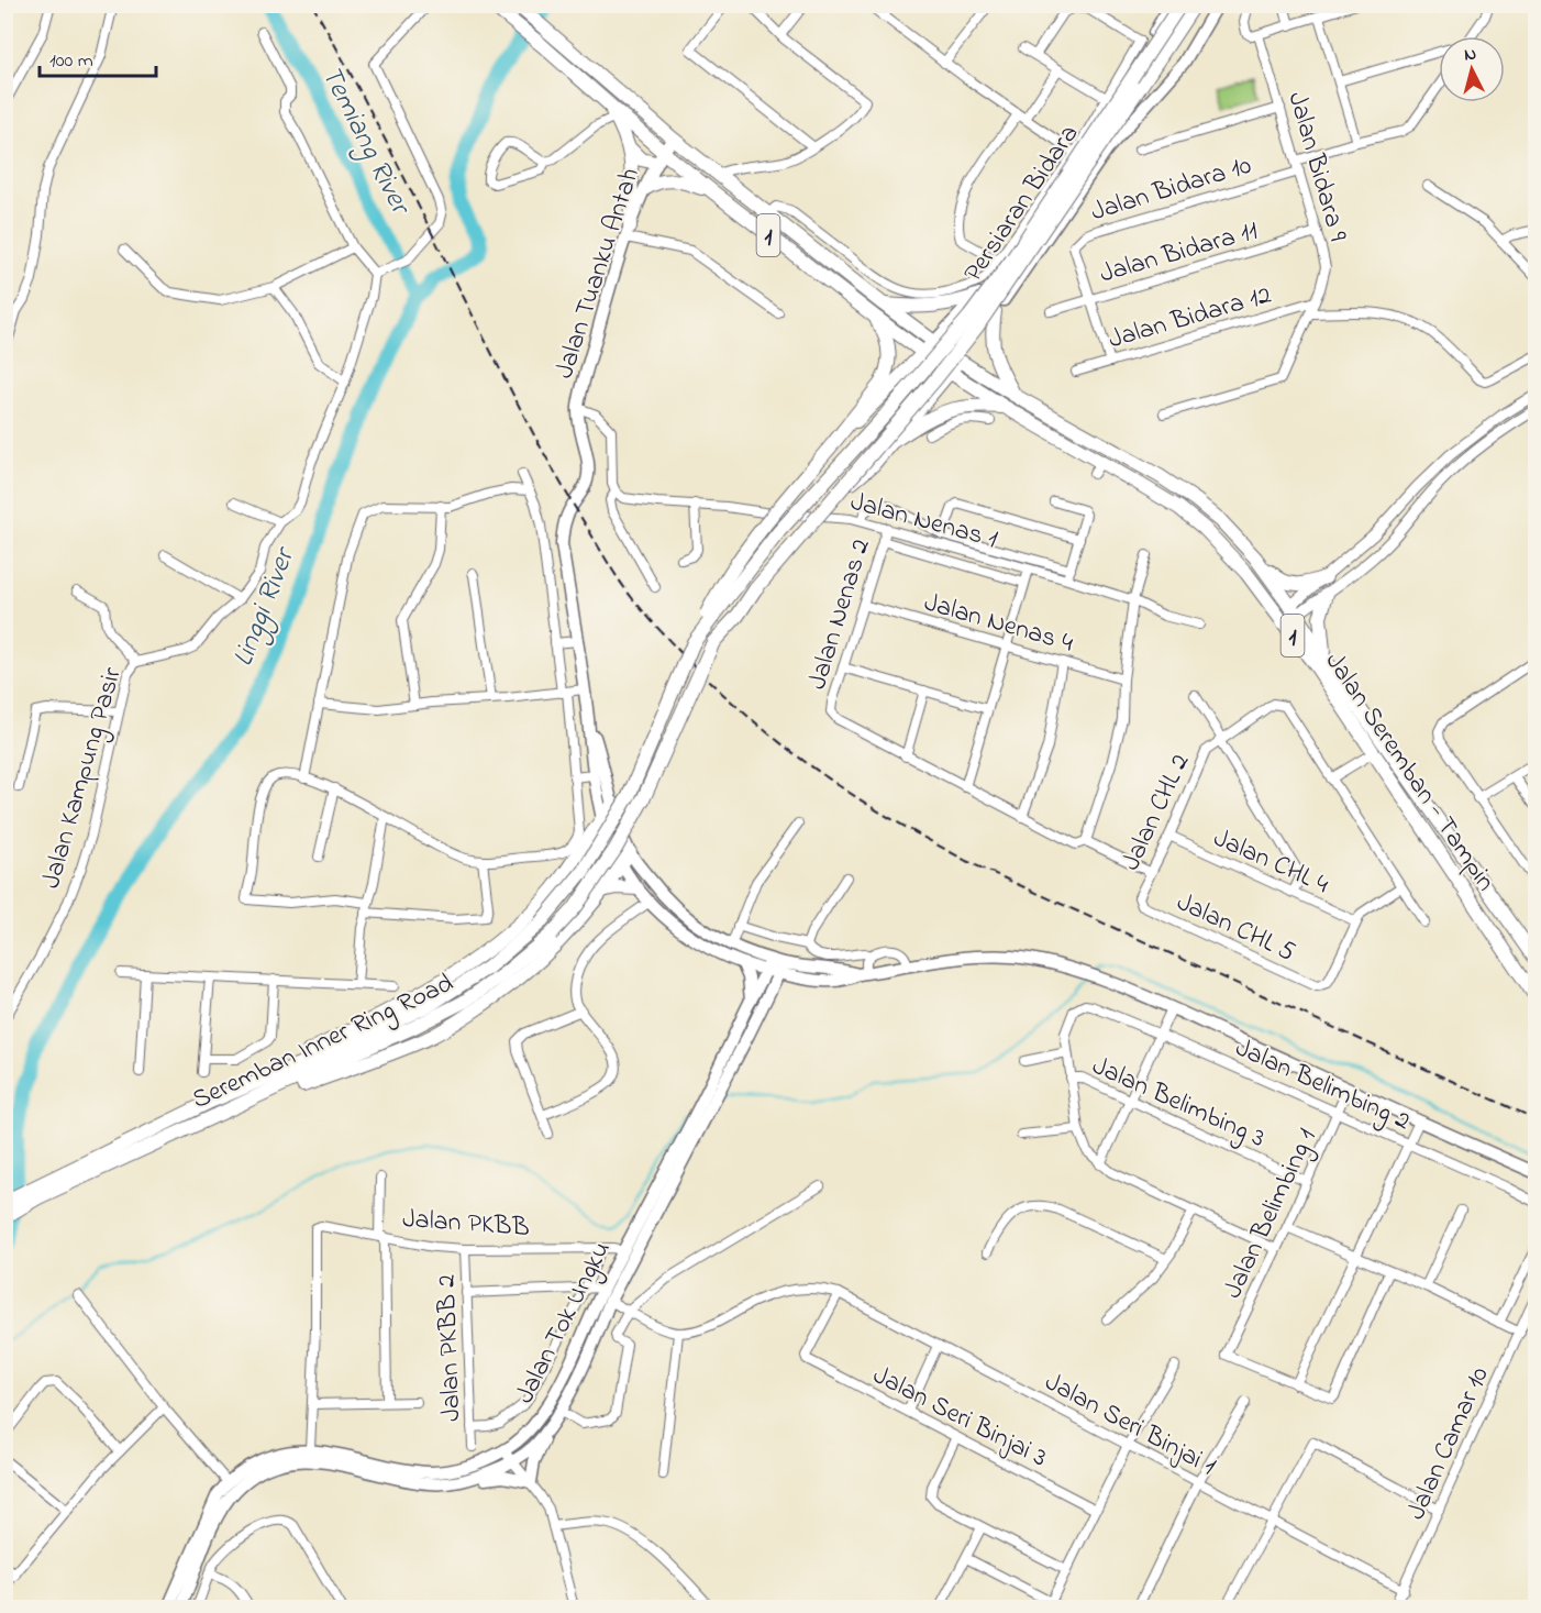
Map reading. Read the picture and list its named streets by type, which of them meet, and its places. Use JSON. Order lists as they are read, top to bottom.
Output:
{
  "streets": {
    "main road": [
      "Persiaran Bidara",
      "1",
      "Jalan Tuanku Antah",
      "Jalan Seremban - Tampin",
      "Seremban Inner Ring Road",
      "Jalan Tok Ungku"
    ],
    "street": [
      "Jalan Bidara 9",
      "Jalan Bidara 10",
      "Jalan Bidara 11",
      "Jalan Bidara 12",
      "Jalan Nenas 1",
      "Jalan Nenas 2",
      "Jalan Nenas 4",
      "Jalan Kampung Pasir",
      "Jalan CHL 2",
      "Jalan CHL 4",
      "Jalan CHL 5",
      "Jalan Belimbing 2",
      "Jalan Belimbing 3",
      "Jalan Belimbing 1",
      "Jalan PKBB",
      "Jalan PKBB 2",
      "Jalan Seri Binjai 3",
      "Jalan Seri Binjai 1",
      "Jalan Camar 10"
    ]
  },
  "crossings": [
    ["Jalan Bidara 9", "Jalan Bidara 10"],
    ["Jalan Bidara 9", "Jalan Bidara 11"],
    ["Jalan Bidara 9", "Jalan Bidara 12"],
    ["Jalan Bidara 10", "Jalan Bidara 11"],
    ["Persiaran Bidara", "1"],
    ["Persiaran Bidara", "Jalan Seremban - Tampin"],
    ["Persiaran Bidara", "Seremban Inner Ring Road"],
    ["1", "Jalan Tuanku Antah"],
    ["1", "Jalan Seremban - Tampin"],
    ["Jalan Tuanku Antah", "Jalan Seremban - Tampin"],
    ["Jalan Tuanku Antah", "Jalan Belimbing 1"],
    ["Jalan Nenas 1", "Jalan Nenas 2"],
    ["Jalan Nenas 2", "Jalan Nenas 4"],
    ["Jalan CHL 2", "Jalan CHL 4"],
    ["Jalan CHL 2", "Jalan CHL 5"],
    ["Jalan CHL 4", "Jalan CHL 5"],
    ["Jalan Belimbing 2", "Jalan Belimbing 1"],
    ["Jalan Belimbing 3", "Jalan Belimbing 1"],
    ["Jalan PKBB", "Jalan Tok Ungku"],
    ["Jalan PKBB", "Jalan PKBB 2"],
    ["Jalan Seri Binjai 3", "Jalan Seri Binjai 1"],
    ["Jalan Seri Binjai 1", "Jalan Camar 10"]
  ],
  "water": ["Temiang River", "Linggi River"],
  "scale_bar": "100 m",
  "north": "top"
}
